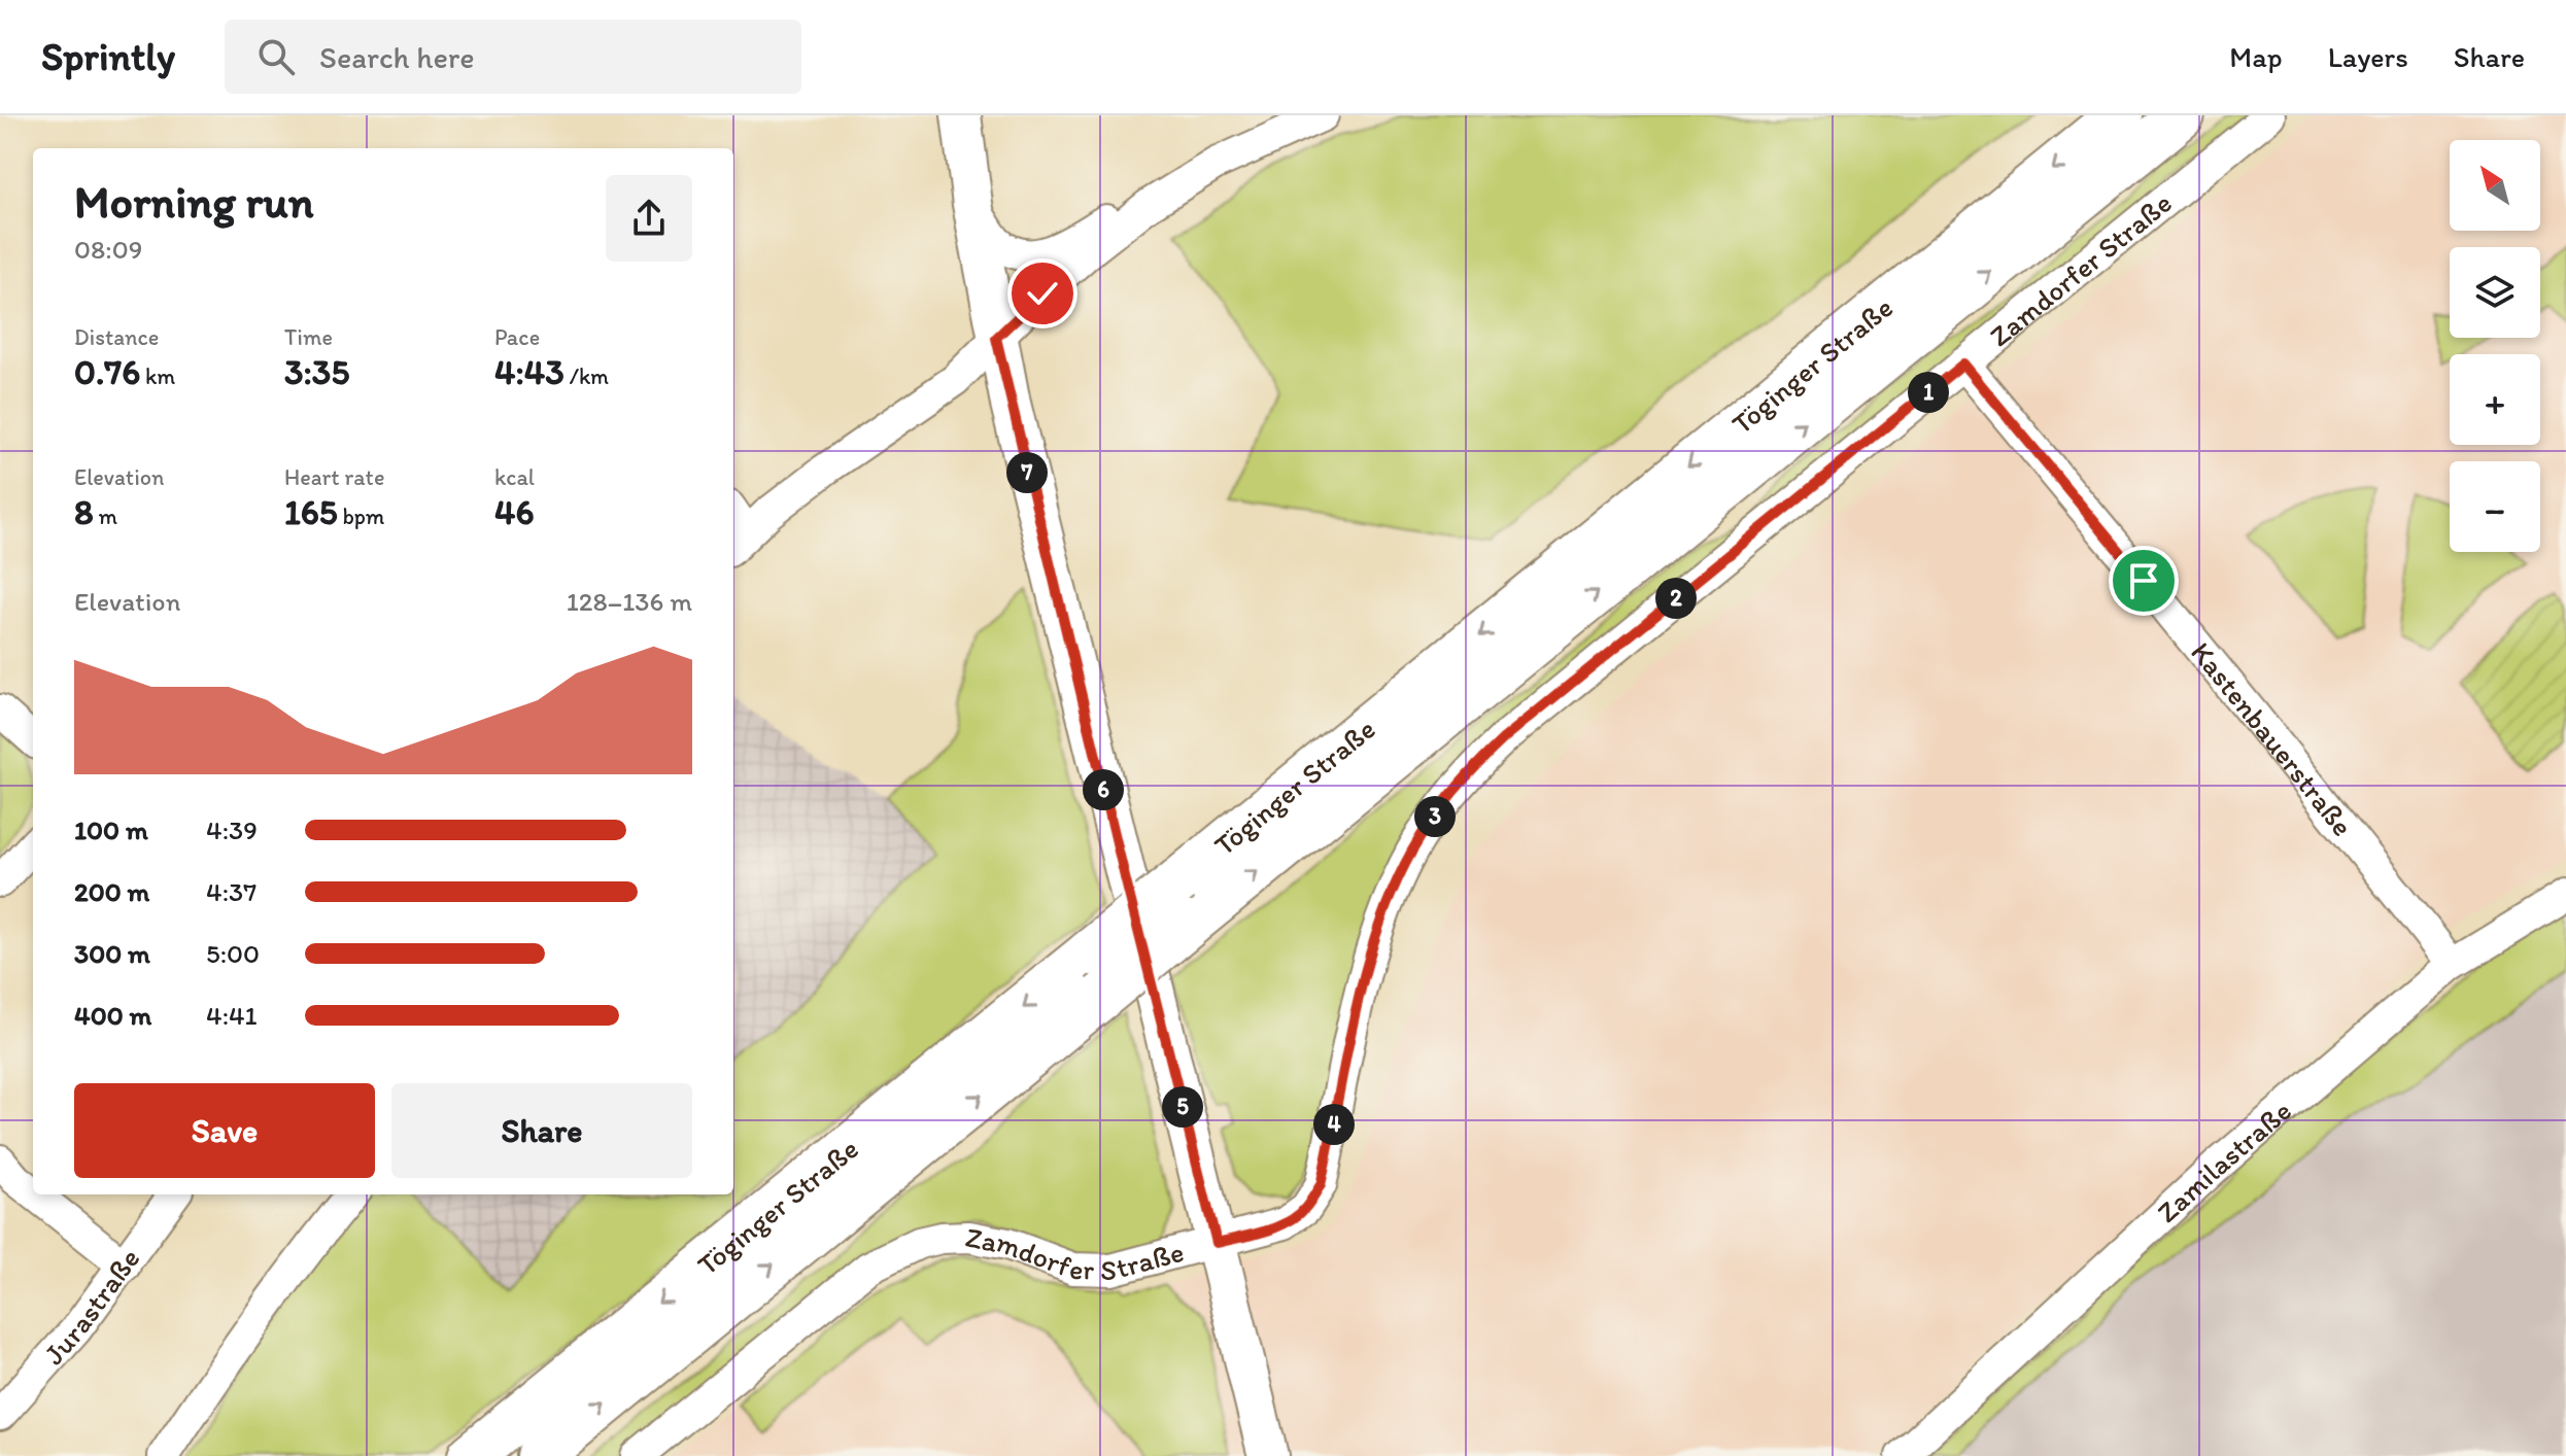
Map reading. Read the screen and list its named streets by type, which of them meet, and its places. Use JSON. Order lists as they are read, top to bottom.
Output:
{
  "streets": {
    "highway": ["Töginger Straße"],
    "street": [
      "Zamdorfer Straße",
      "Kastenbauerstraße",
      "Zamilastraße",
      "Jurastraße"
    ]
  },
  "crossings": [
    ["Zamdorfer Straße", "Kastenbauerstraße"],
    ["Kastenbauerstraße", "Zamilastraße"]
  ],
  "north": "top left",
  "page": {
    "header": "Sprintly",
    "search": "Search here",
    "nav": ["Map", "Layers", "Share"],
    "map_buttons": ["+", "−"],
    "heading": ["Morning run", "08:09"],
    "stats": [
      ["Distance", "0.76 km"],
      ["Time", "3:35"],
      ["Pace", "4:43 /km"],
      ["Elevation", "8 m"],
      ["Heart rate", "165 bpm"],
      ["kcal", "46"]
    ],
    "pins": [
      "1",
      "7",
      "2",
      "6",
      "3",
      "5",
      "4"
    ],
    "chart": ["Elevation", "128–136 m"],
    "list": [
      {
        "name": "100 m",
        "note": "4:39"
      },
      {
        "name": "200 m",
        "note": "4:37"
      },
      {
        "name": "300 m",
        "note": "5:00"
      },
      {
        "name": "400 m",
        "note": "4:41"
      }
    ],
    "buttons": ["Save", "Share"]
  }
}
